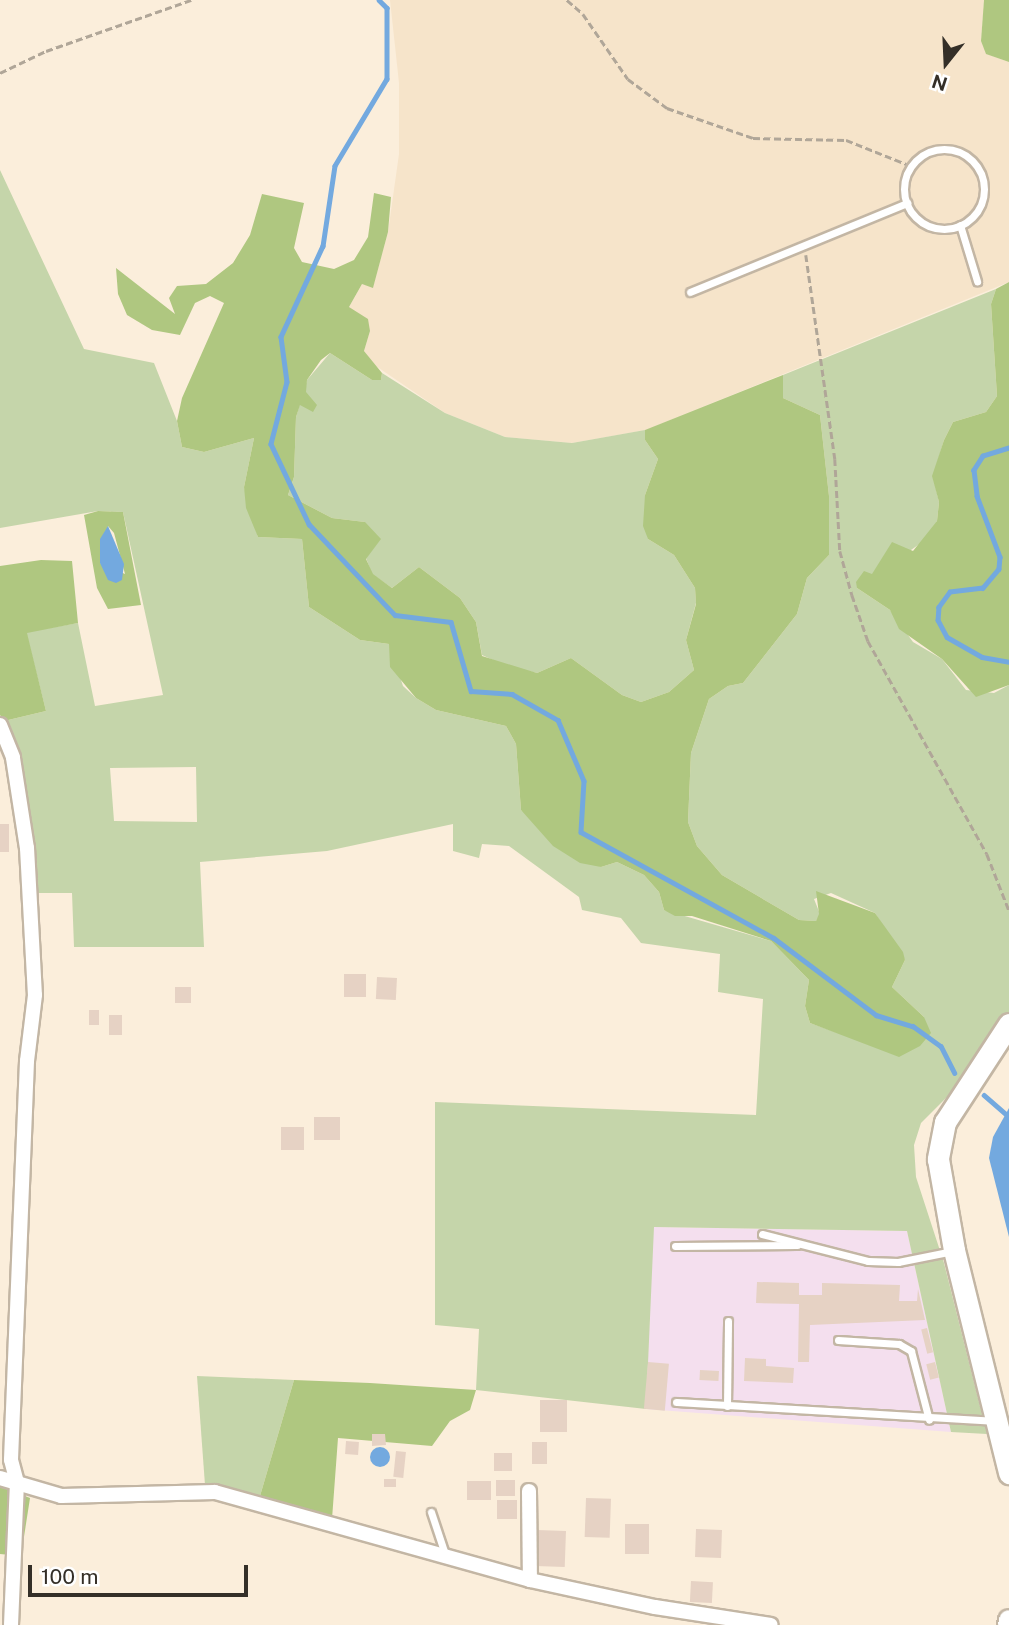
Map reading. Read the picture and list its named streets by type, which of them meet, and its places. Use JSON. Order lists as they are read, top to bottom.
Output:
{
  "scale_bar": "100 m",
  "north": "bottom"
}
